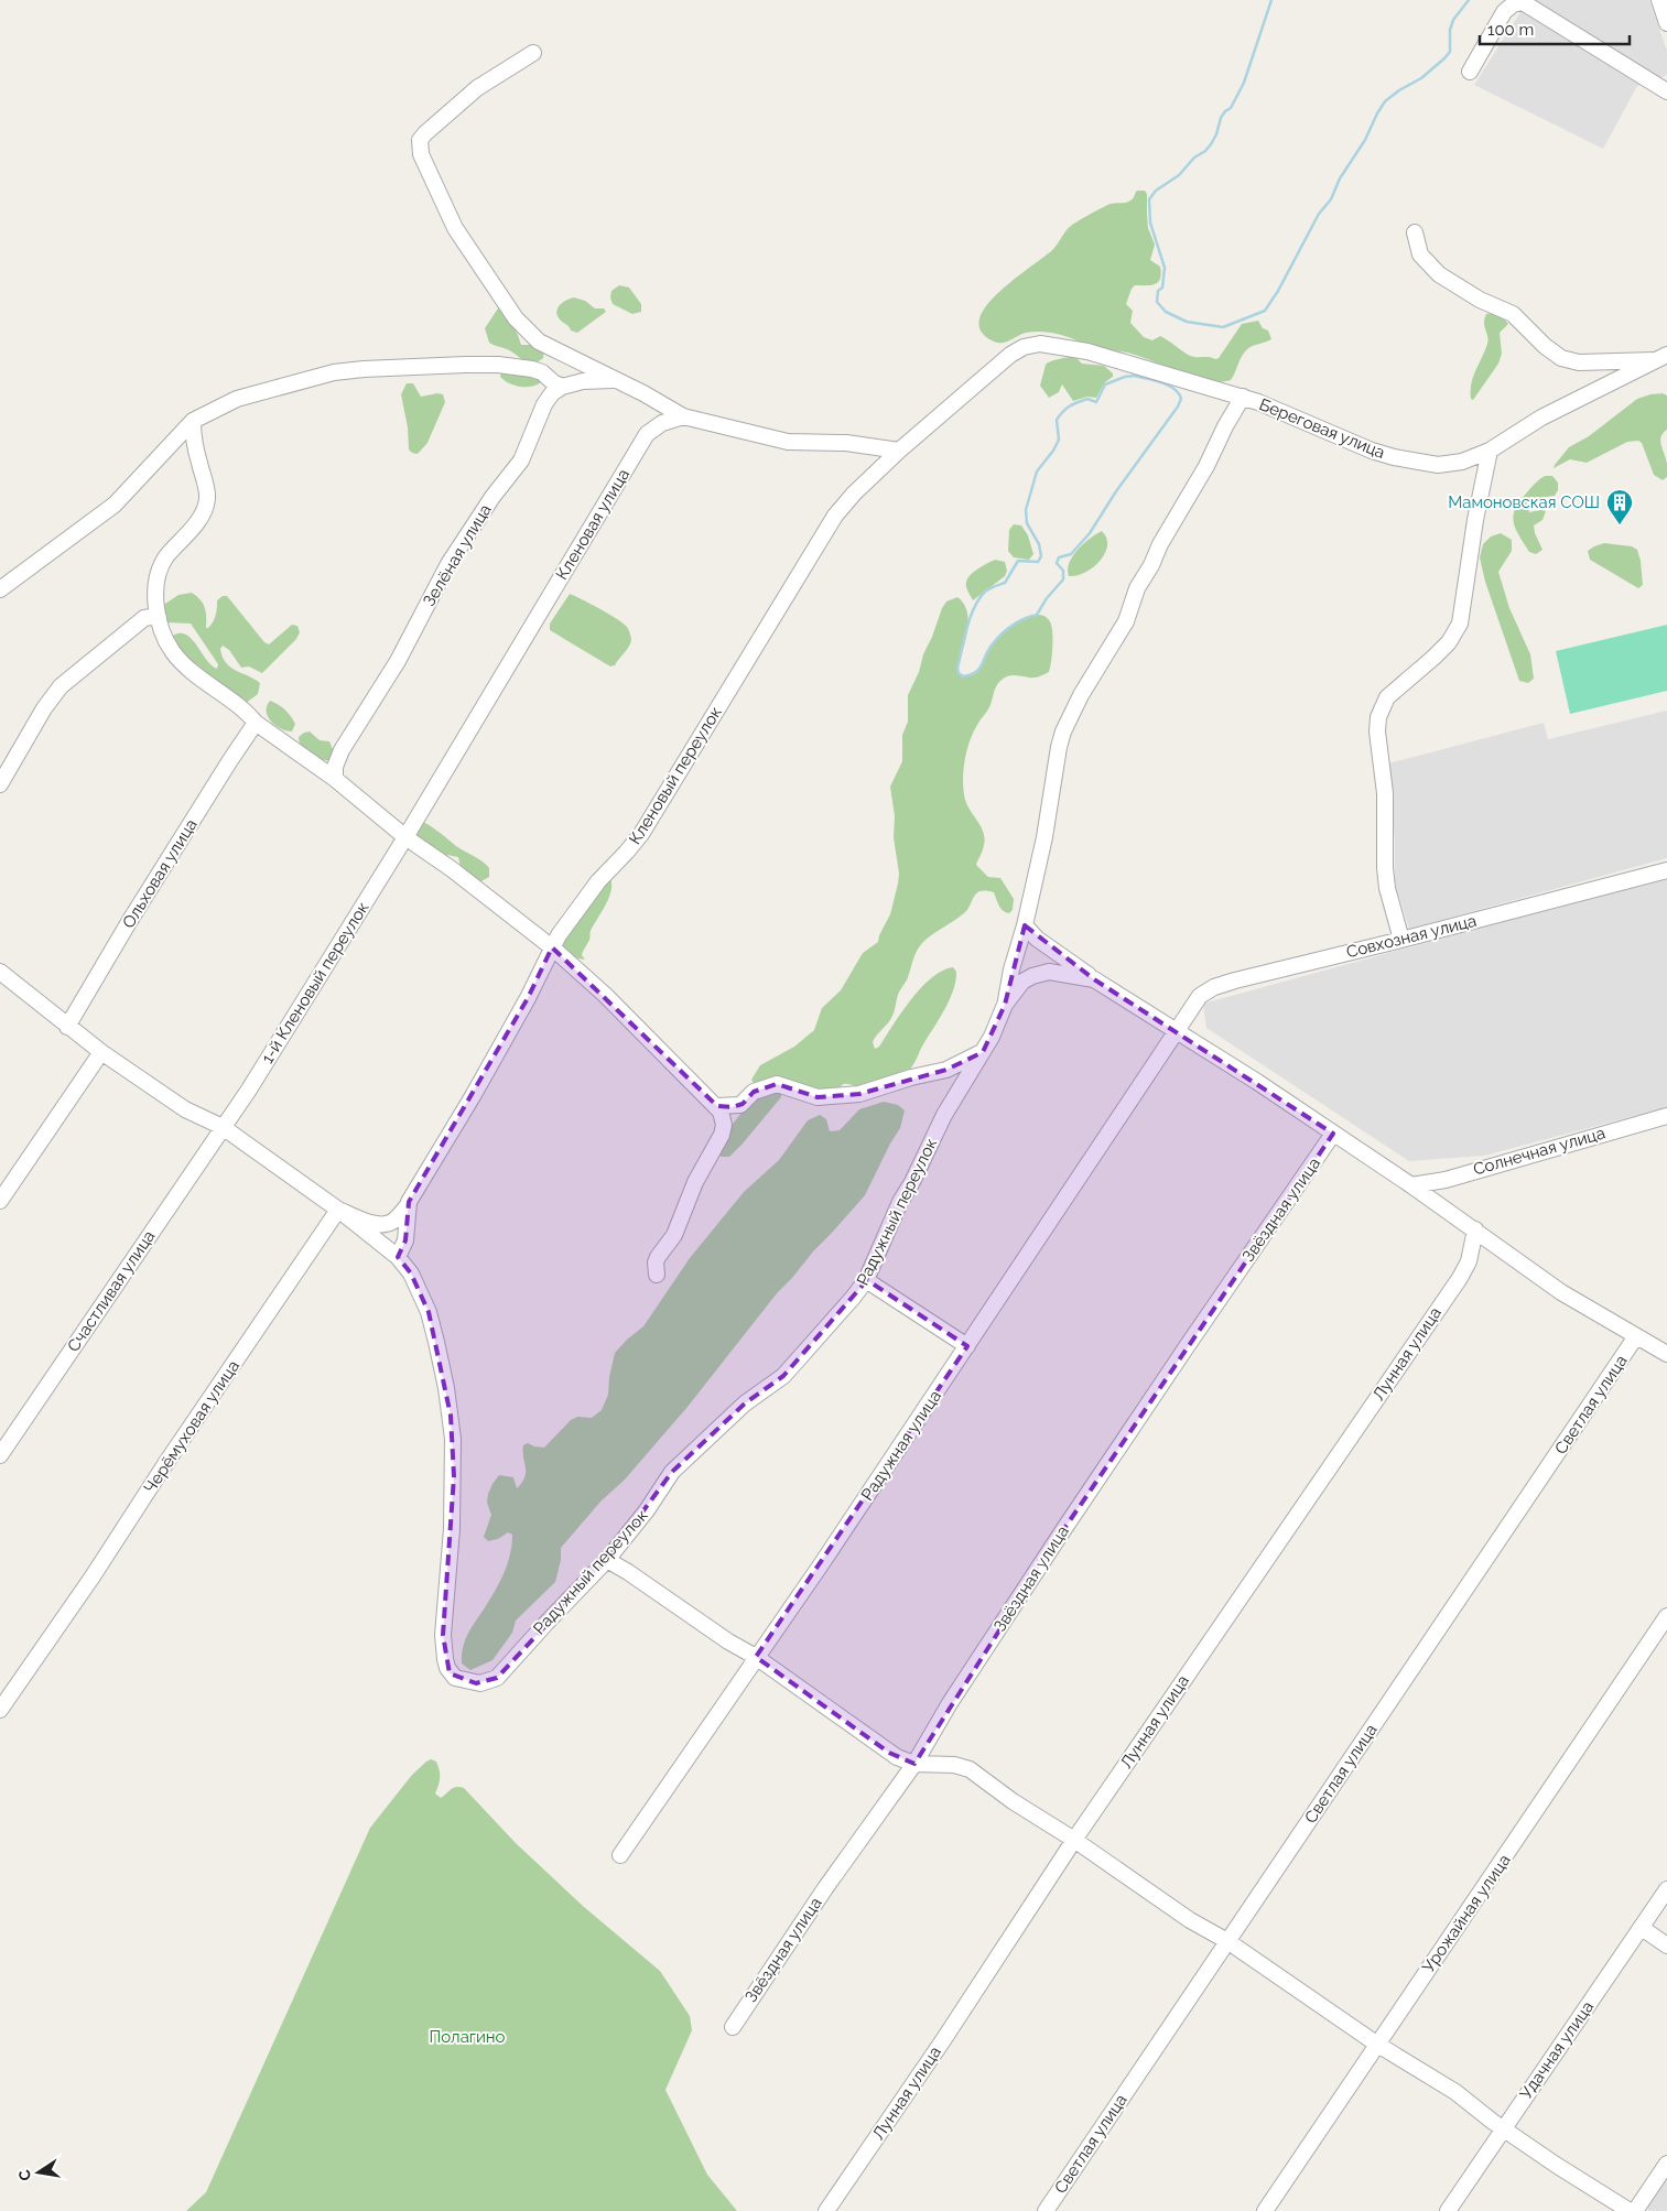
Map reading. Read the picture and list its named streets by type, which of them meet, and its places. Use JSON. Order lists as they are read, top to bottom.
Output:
{
  "streets": {
    "street": [
      "Береговая улица",
      "Кленовая улица",
      "Зелёная улица",
      "Кленовый переулок",
      "Ольховая улица",
      "Совхозная улица",
      "1-й Кленовый переулок",
      "Солнечная улица",
      "Звёздная улица",
      "Радужный переулок",
      "Счастливая улица",
      "Лунная улица",
      "Светлая улица",
      "Черёмуховая улица",
      "Радужная улица",
      "Урожайная улица",
      "Удачная улица"
    ]
  },
  "crossings": [
    ["Береговая улица", "Кленовый переулок"],
    ["Кленовая улица", "1-й Кленовый переулок"],
    ["Кленовый переулок", "Радужный переулок"],
    ["Совхозная улица", "Радужный переулок"],
    ["Совхозная улица", "Радужная улица"],
    ["1-й Кленовый переулок", "Счастливая улица"],
    ["Солнечная улица", "Радужный переулок"],
    ["Звёздная улица", "Радужный переулок"],
    ["Радужный переулок", "Лунная улица"],
    ["Радужный переулок", "Светлая улица"],
    ["Радужный переулок", "Радужная улица"]
  ],
  "parks": ["Полагино"],
  "places": {
    "building": ["Мамоновская СОШ"]
  },
  "scale_bar": "100 m",
  "north": "left"
}
